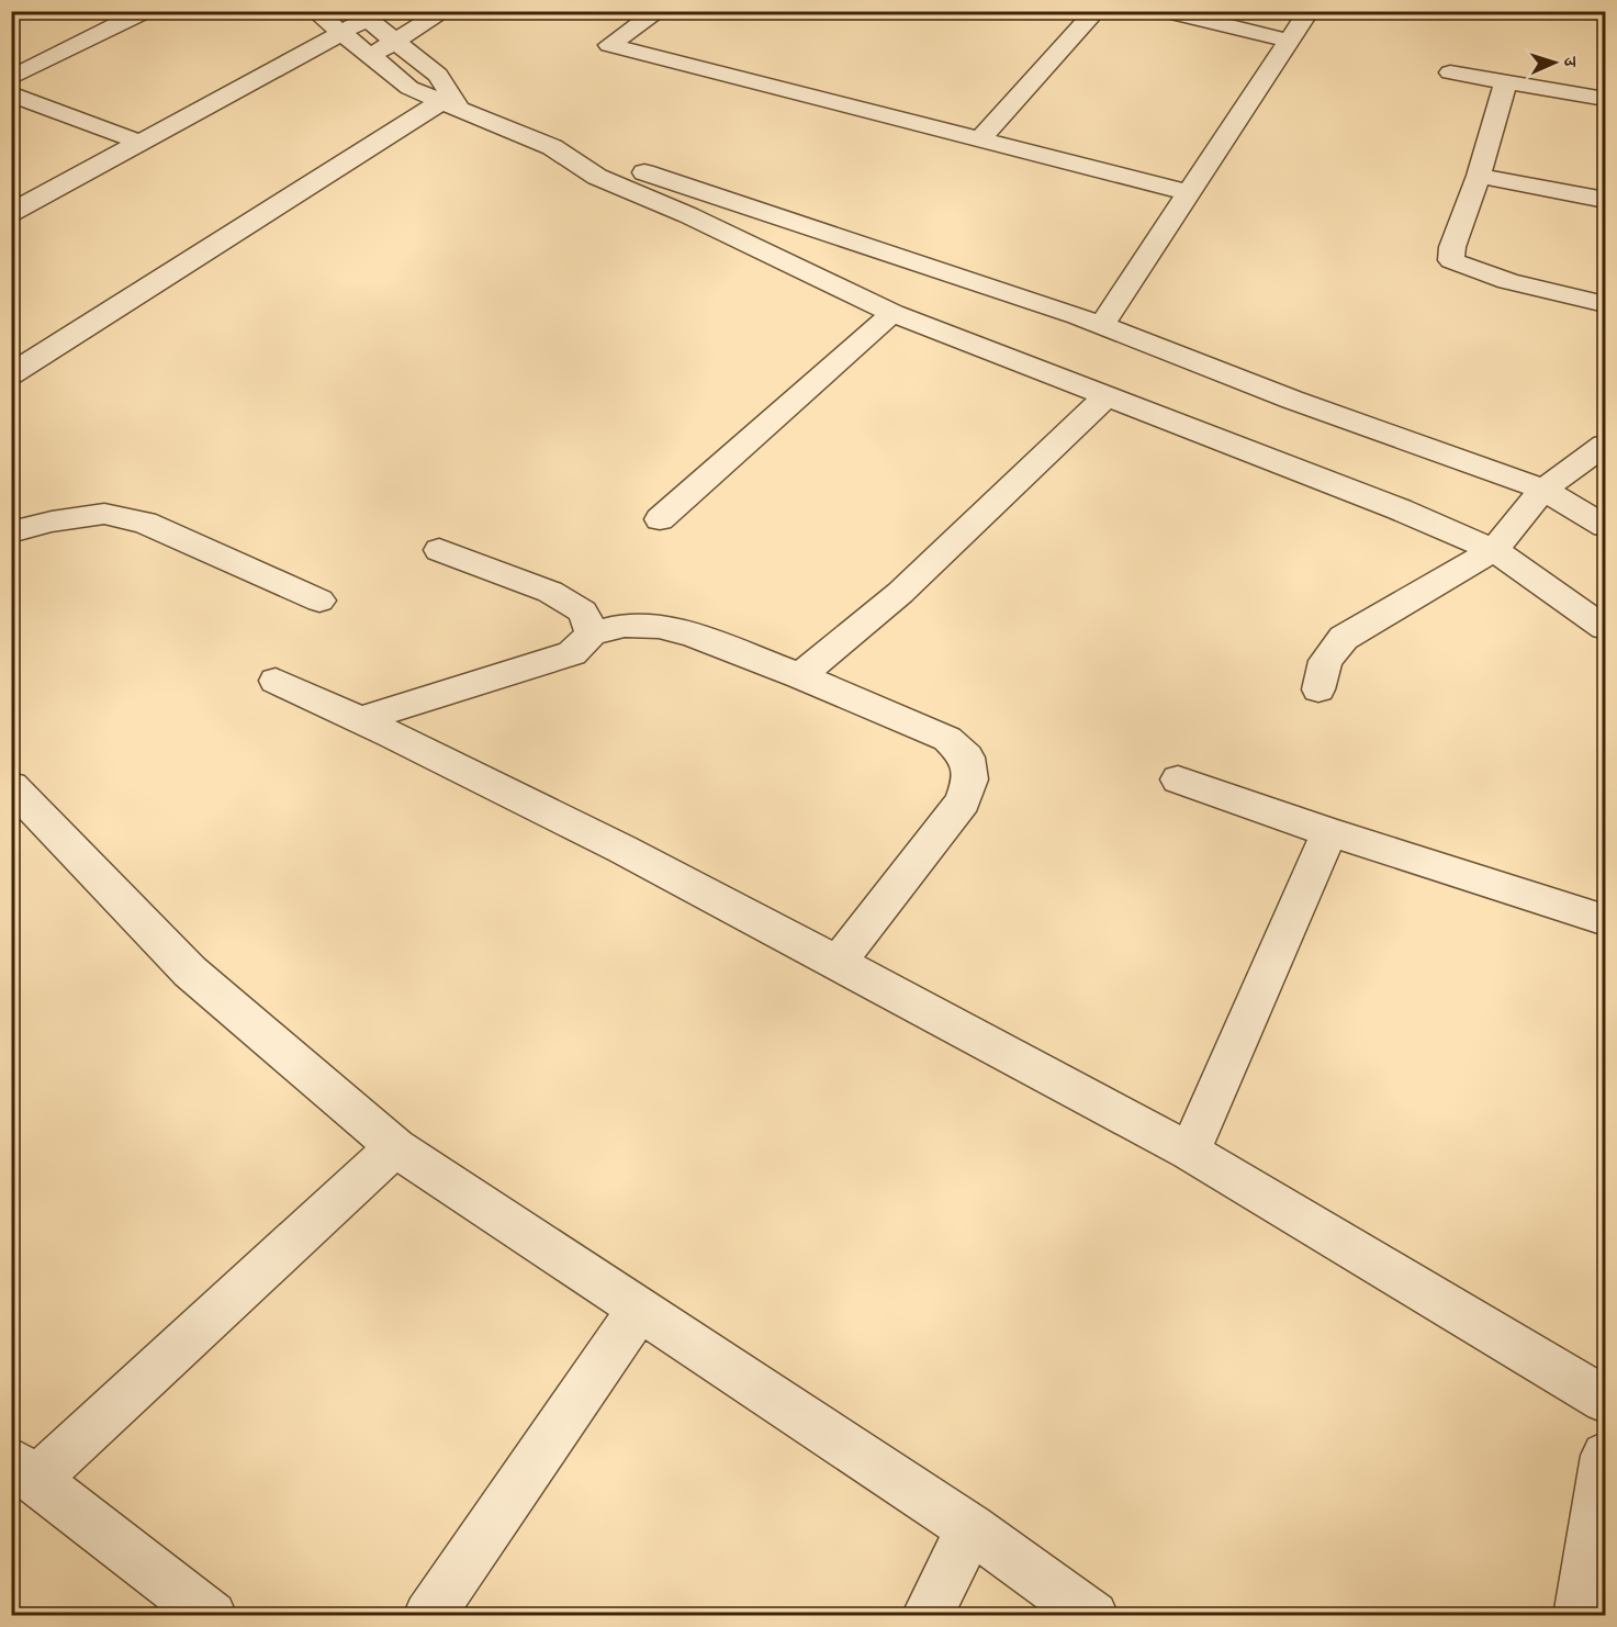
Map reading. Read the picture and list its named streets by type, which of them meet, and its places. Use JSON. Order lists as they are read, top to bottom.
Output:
{
  "north": "right"
}
